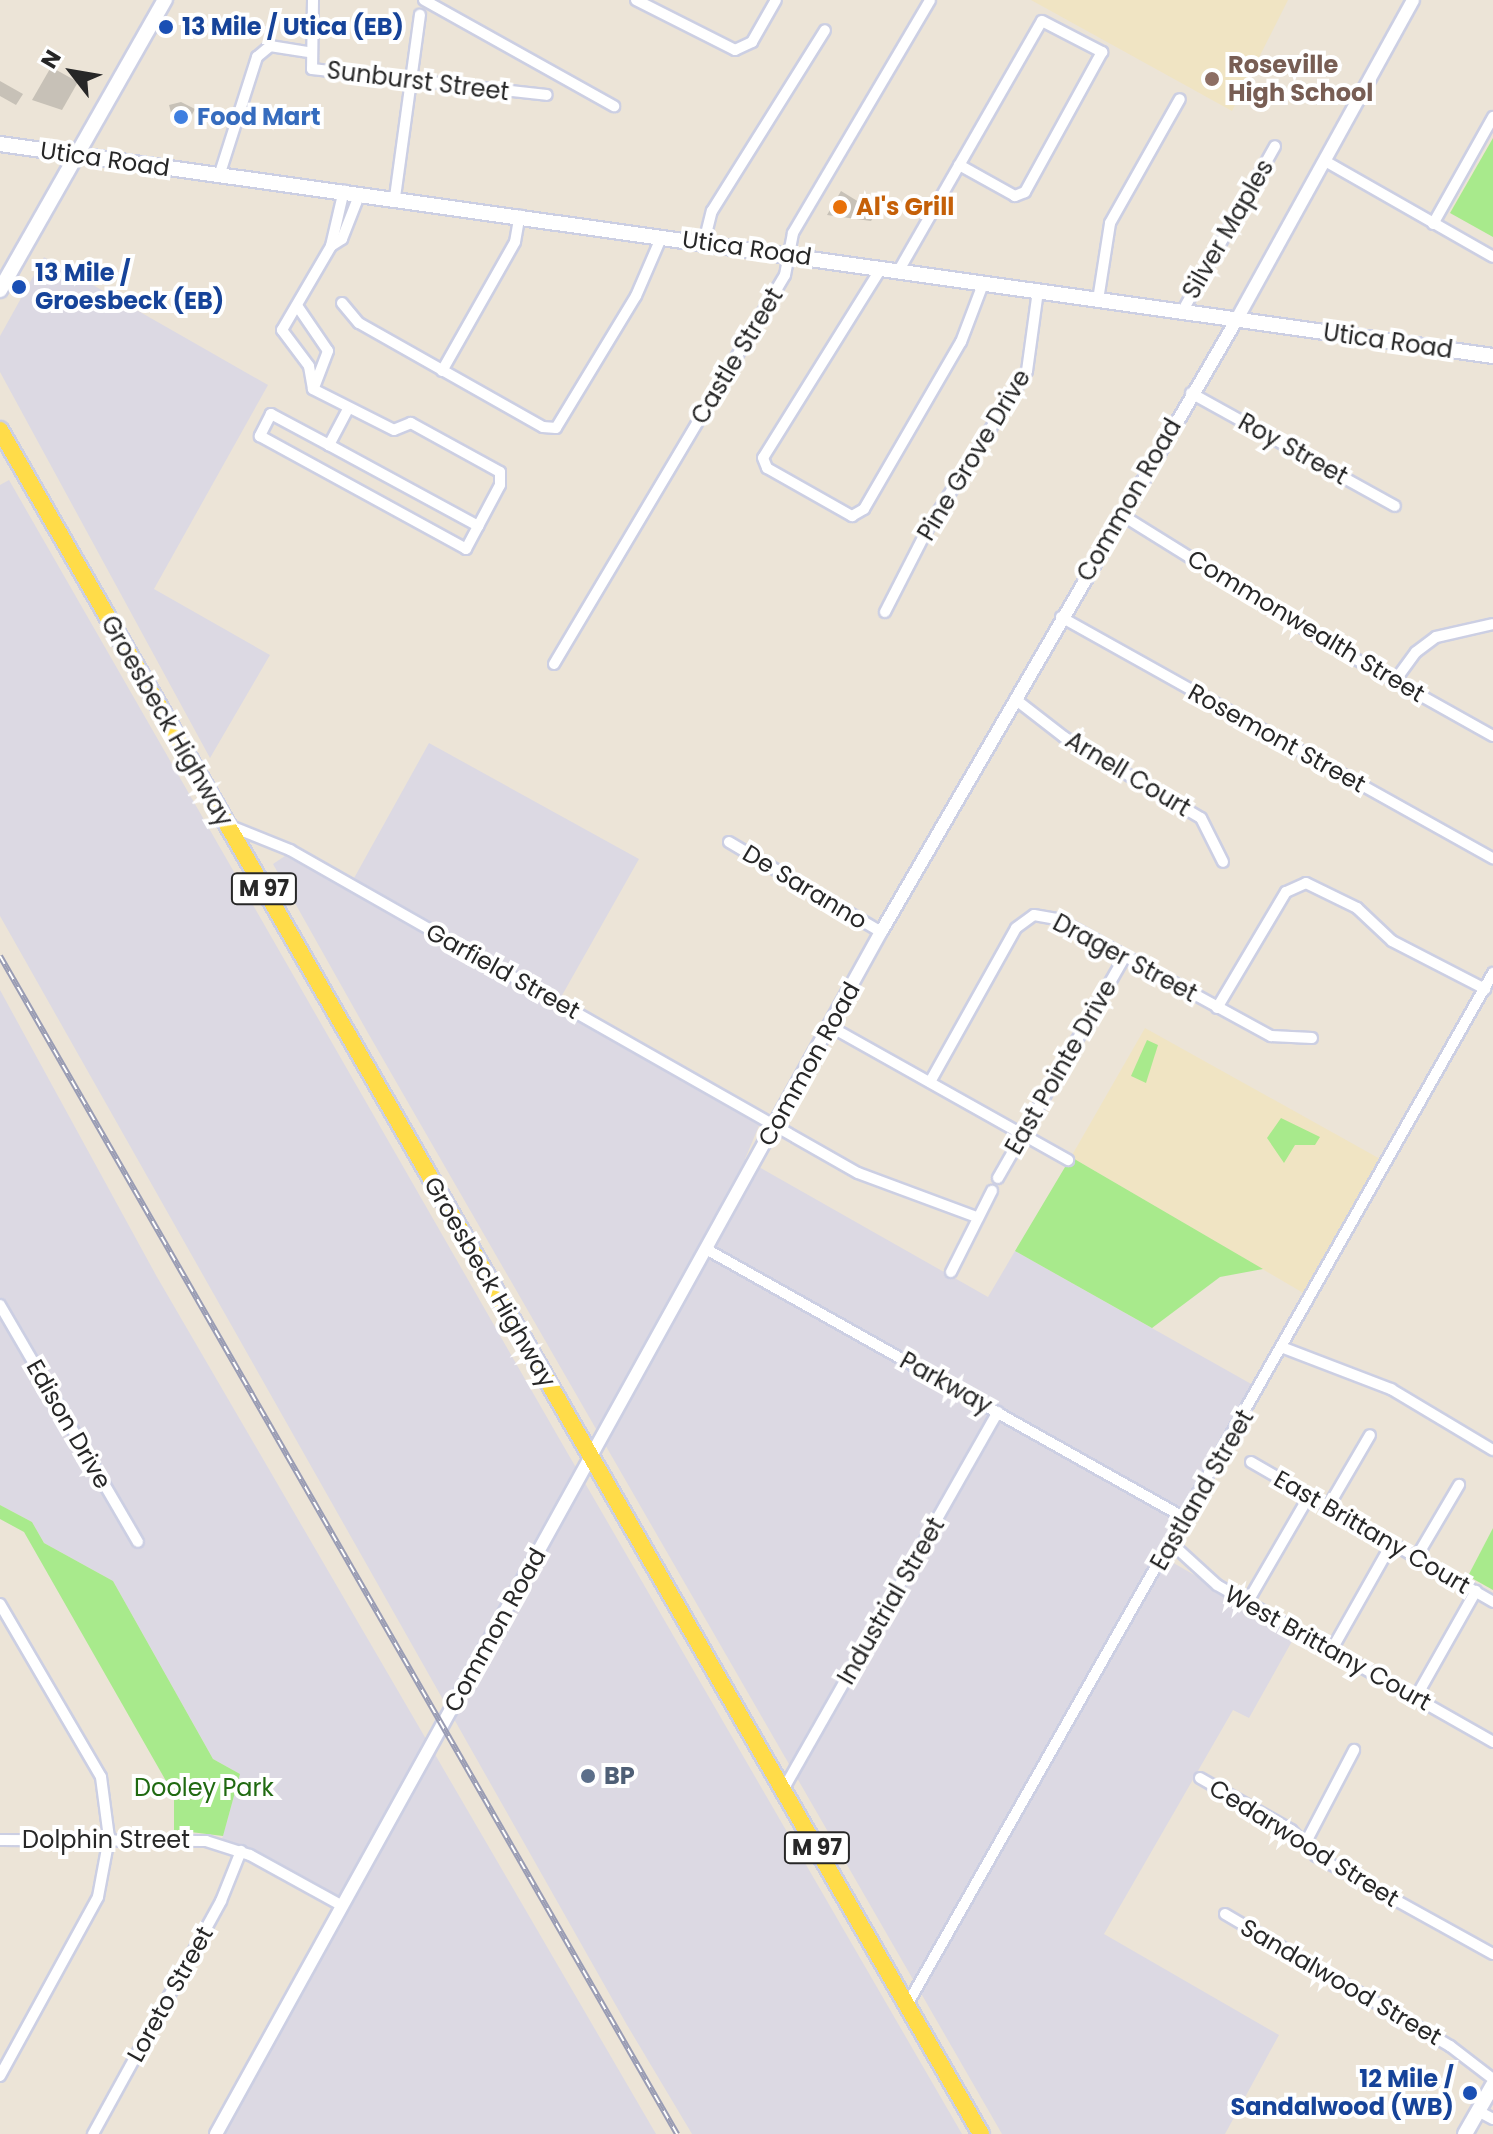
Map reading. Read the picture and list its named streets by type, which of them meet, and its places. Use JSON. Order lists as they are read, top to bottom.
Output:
{
  "streets": {
    "main road": ["Utica Road", "Groesbeck Highway", "M 97"],
    "street": [
      "Sunburst Street",
      "Silver Maples",
      "Castle Street",
      "Roy Street",
      "Pine Grove Drive",
      "Common Road",
      "Commonwealth Street",
      "Rosemont Street",
      "Arnell Court",
      "De Saranno",
      "Drager Street",
      "Garfield Street",
      "East Pointe Drive",
      "Parkway",
      "Edison Drive",
      "Eastland Street",
      "East Brittany Court",
      "Industrial Street",
      "West Brittany Court",
      "Dolphin Street",
      "Cedarwood Street",
      "Sandalwood Street",
      "Loreto Street"
    ]
  },
  "crossings": [
    ["Utica Road", "Silver Maples"],
    ["Utica Road", "Castle Street"],
    ["Utica Road", "Pine Grove Drive"],
    ["Utica Road", "Common Road"],
    ["Roy Street", "Common Road"],
    ["Common Road", "Commonwealth Street"],
    ["Common Road", "Groesbeck Highway"],
    ["Common Road", "Rosemont Street"],
    ["Common Road", "Arnell Court"],
    ["Common Road", "De Saranno"],
    ["Common Road", "Garfield Street"],
    ["Common Road", "Parkway"],
    ["Common Road", "Dolphin Street"],
    ["Groesbeck Highway", "Garfield Street"],
    ["Groesbeck Highway", "Eastland Street"],
    ["Groesbeck Highway", "Industrial Street"],
    ["Drager Street", "East Pointe Drive"],
    ["Parkway", "Eastland Street"],
    ["Parkway", "Industrial Street"],
    ["Eastland Street", "West Brittany Court"],
    ["Dolphin Street", "Loreto Street"]
  ],
  "parks": ["Dooley Park"],
  "places": [
    "13 Mile / Utica (EB)",
    "Roseville High School",
    "Food Mart",
    "Al's Grill",
    "13 Mile / Groesbeck (EB)",
    "BP",
    "12 Mile / Sandalwood (WB)"
  ],
  "north": "top left"
}
